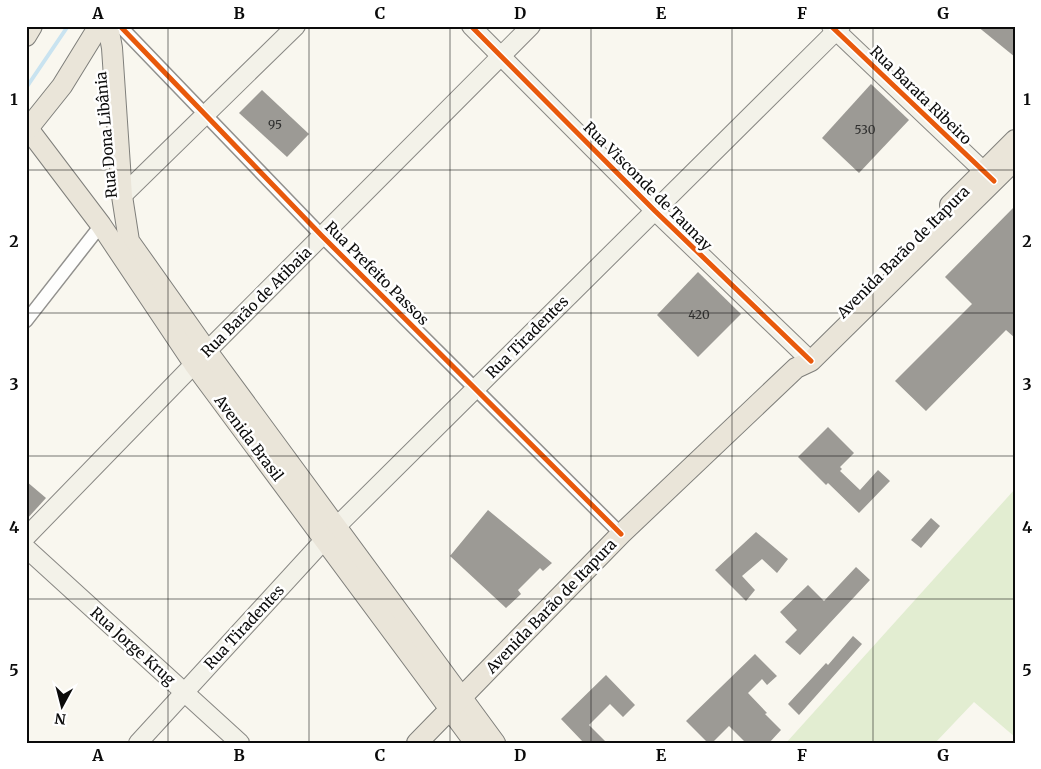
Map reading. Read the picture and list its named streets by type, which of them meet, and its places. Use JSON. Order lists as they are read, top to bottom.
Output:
{
  "streets": {
    "main road": [
      "Rua Barata Ribeiro",
      "Rua Dona Libânia",
      "Rua Visconde de Taunay",
      "Avenida Barão de Itapura",
      "Rua Barão de Atibaia",
      "Rua Tiradentes",
      "Avenida Brasil",
      "Rua Jorge Krug"
    ],
    "street": ["Rua Prefeito Passos"]
  },
  "crossings": [
    ["Rua Barata Ribeiro", "Avenida Barão de Itapura"],
    ["Rua Barata Ribeiro", "Rua Tiradentes"],
    ["Rua Dona Libânia", "Avenida Brasil"],
    ["Rua Visconde de Taunay", "Avenida Barão de Itapura"],
    ["Rua Visconde de Taunay", "Rua Barão de Atibaia"],
    ["Rua Visconde de Taunay", "Rua Tiradentes"],
    ["Avenida Barão de Itapura", "Rua Prefeito Passos"],
    ["Avenida Barão de Itapura", "Avenida Brasil"],
    ["Rua Prefeito Passos", "Rua Barão de Atibaia"],
    ["Rua Prefeito Passos", "Rua Tiradentes"],
    ["Rua Barão de Atibaia", "Avenida Brasil"],
    ["Rua Tiradentes", "Avenida Brasil"],
    ["Rua Tiradentes", "Rua Jorge Krug"]
  ],
  "house_numbers": ["95", "530", "420"],
  "north": "bottom",
  "grid": {
    "columns": [
      "A",
      "B",
      "C",
      "D",
      "E",
      "F",
      "G"
    ],
    "rows": [
      "1",
      "2",
      "3",
      "4",
      "5"
    ]
  }
}
